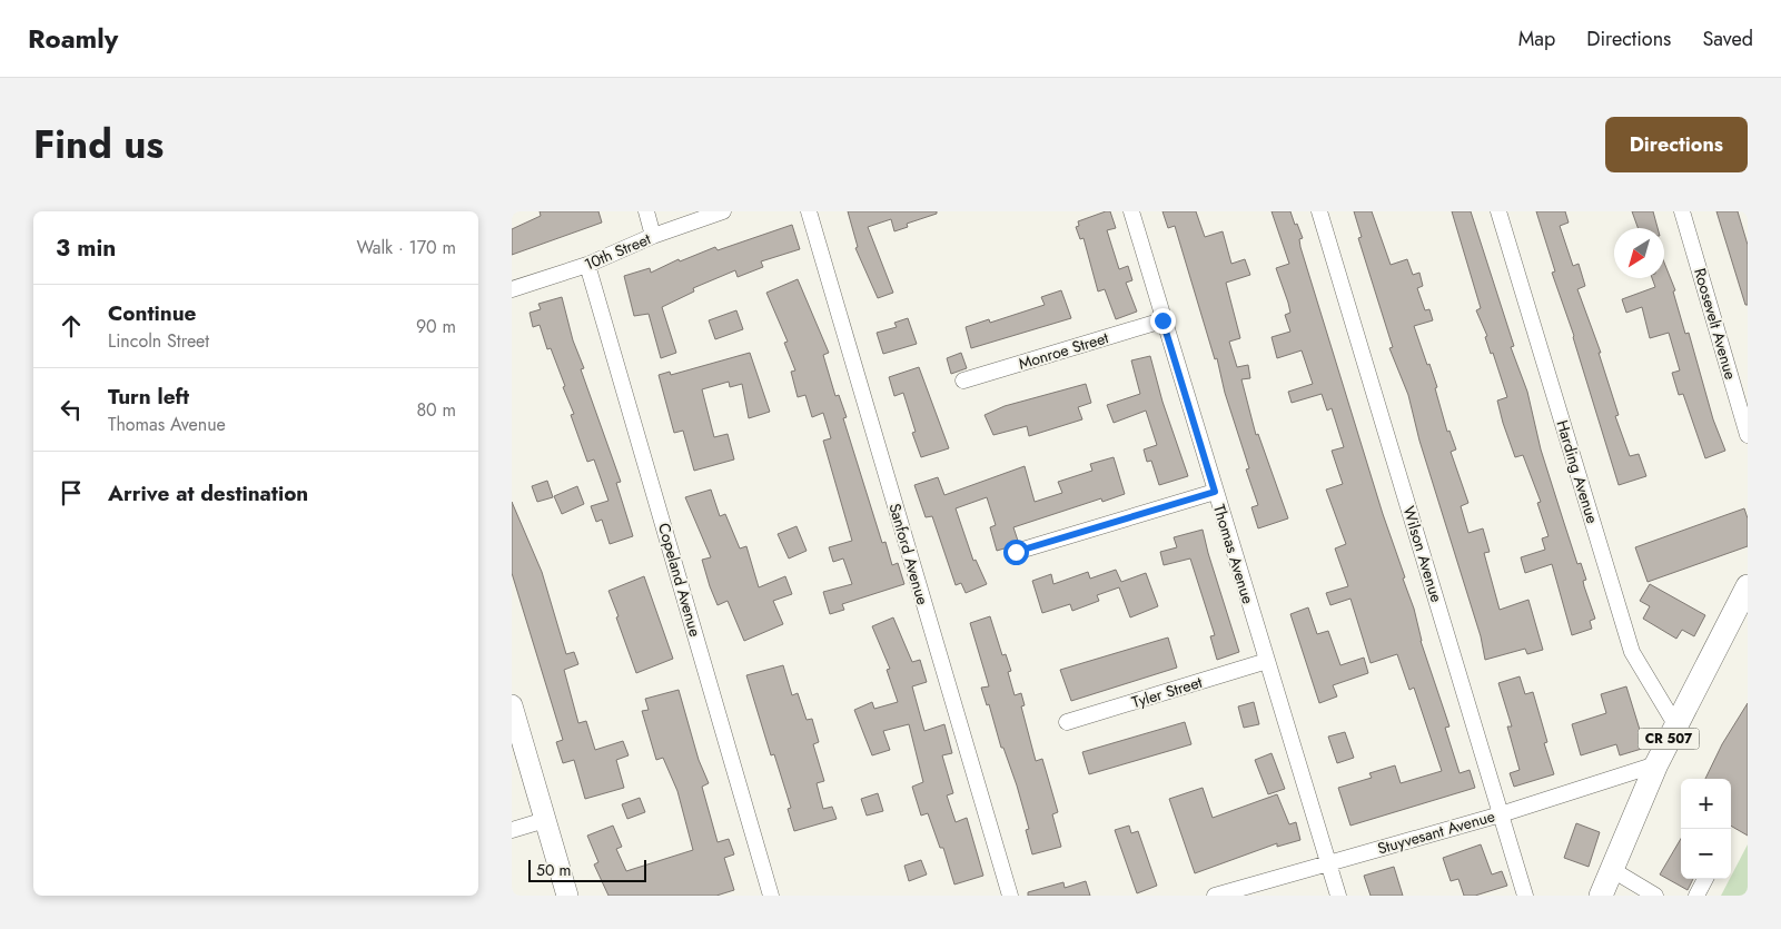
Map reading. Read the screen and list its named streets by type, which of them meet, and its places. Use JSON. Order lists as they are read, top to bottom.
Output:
{
  "streets": {
    "main road": ["CR 507"],
    "street": [
      "10th Street",
      "Roosevelt Avenue",
      "Monroe Street",
      "Harding Avenue",
      "Sanford Avenue",
      "Thomas Avenue",
      "Wilson Avenue",
      "Copeland Avenue",
      "Tyler Street",
      "Stuyvesant Avenue"
    ]
  },
  "crossings": [
    ["10th Street", "Copeland Avenue"],
    ["Monroe Street", "Thomas Avenue"],
    ["Harding Avenue", "CR 507"],
    ["Thomas Avenue", "Tyler Street"],
    ["Thomas Avenue", "Stuyvesant Avenue"],
    ["Wilson Avenue", "Stuyvesant Avenue"],
    ["CR 507", "Stuyvesant Avenue"]
  ],
  "scale_bar": "50 m",
  "north": "bottom left",
  "page": {
    "header": "Roamly",
    "nav": ["Map", "Directions", "Saved"],
    "title": "Find us",
    "buttons": "Directions",
    "heading": ["3 min", "Walk · 170 m"],
    "list": [
      ["Continue", "Lincoln Street", "90 m"],
      ["Turn left", "Thomas Avenue", "80 m"],
      "Arrive at destination"
    ],
    "map_buttons": ["+", "−"],
    "scale": "50 m"
  }
}
